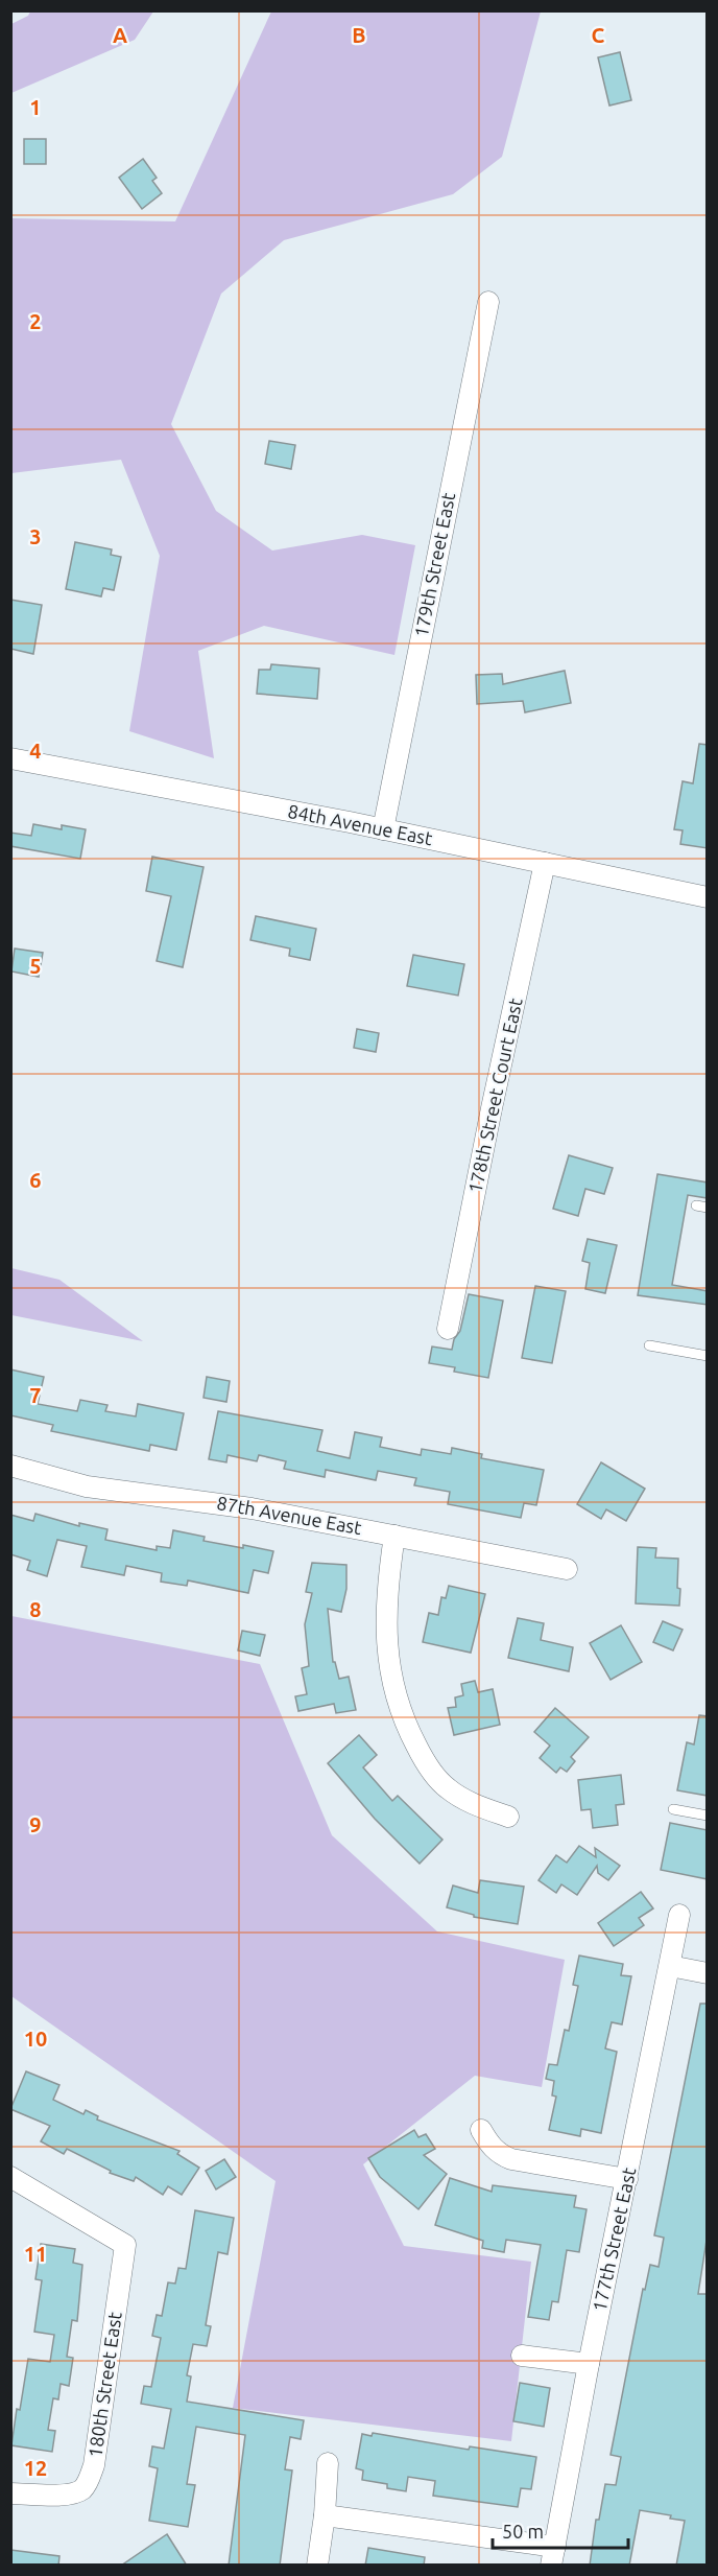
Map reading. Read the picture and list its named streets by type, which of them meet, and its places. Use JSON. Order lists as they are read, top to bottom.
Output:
{
  "streets": {
    "street": [
      "179th Street East",
      "84th Avenue East",
      "178th Street Court East",
      "87th Avenue East",
      "177th Street East",
      "180th Street East"
    ]
  },
  "crossings": [
    ["179th Street East", "84th Avenue East"],
    ["84th Avenue East", "178th Street Court East"]
  ],
  "scale_bar": "50 m",
  "grid": {
    "columns": ["A", "B", "C"],
    "rows": [
      "1",
      "2",
      "3",
      "4",
      "5",
      "6",
      "7",
      "8",
      "9",
      "10",
      "11",
      "12"
    ]
  }
}
